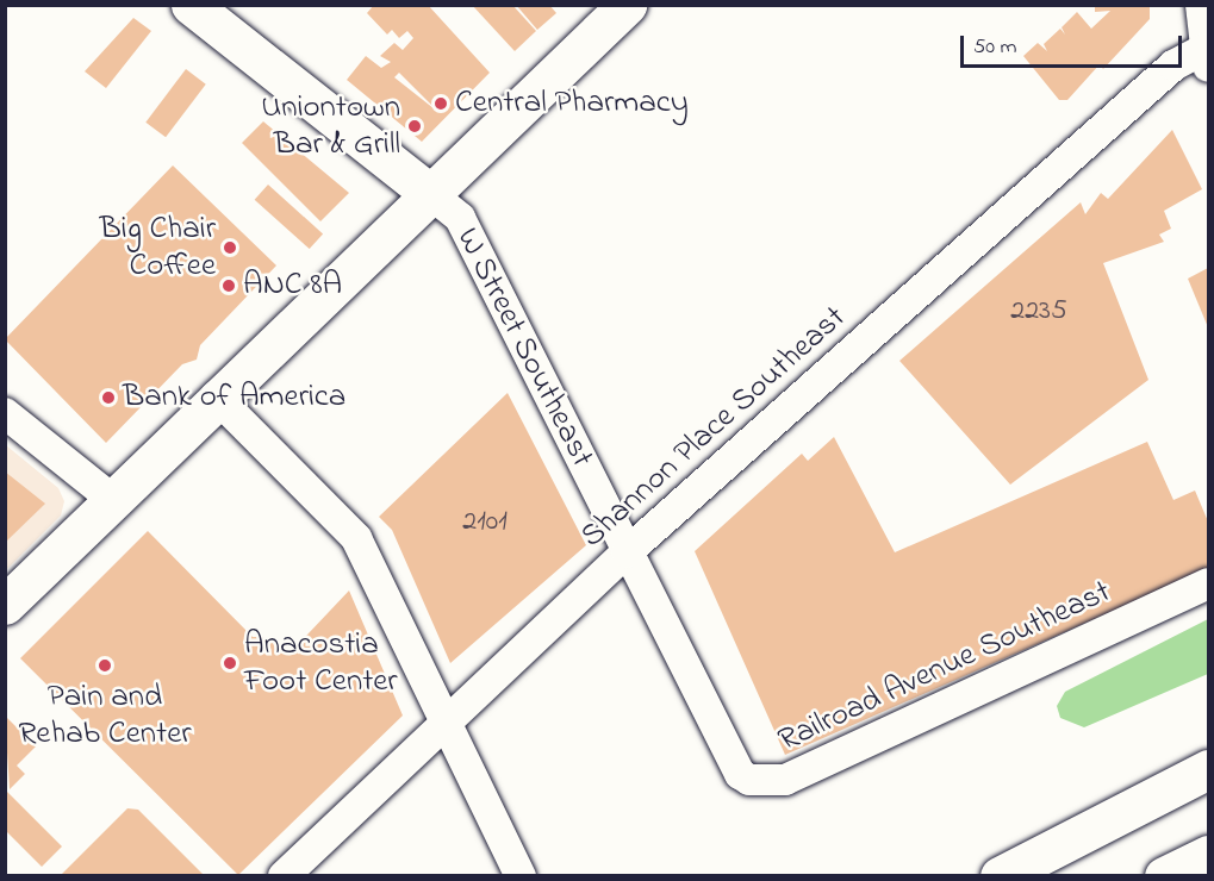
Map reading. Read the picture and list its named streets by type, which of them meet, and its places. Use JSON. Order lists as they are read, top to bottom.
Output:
{
  "streets": {
    "main road": ["W Street Southeast"],
    "street": ["Shannon Place Southeast", "Railroad Avenue Southeast"]
  },
  "crossings": [
    ["W Street Southeast", "Shannon Place Southeast"],
    ["W Street Southeast", "Railroad Avenue Southeast"],
    ["Shannon Place Southeast", "Railroad Avenue Southeast"]
  ],
  "places": [
    "Central Pharmacy",
    "Uniontown Bar & Grill",
    "Big Chair Coffee",
    "ANC 8A",
    "Bank of America",
    "Anacostia Foot Center",
    "Pain and Rehab Center"
  ],
  "house_numbers": ["2235", "2101"],
  "scale_bar": "50 m"
}
